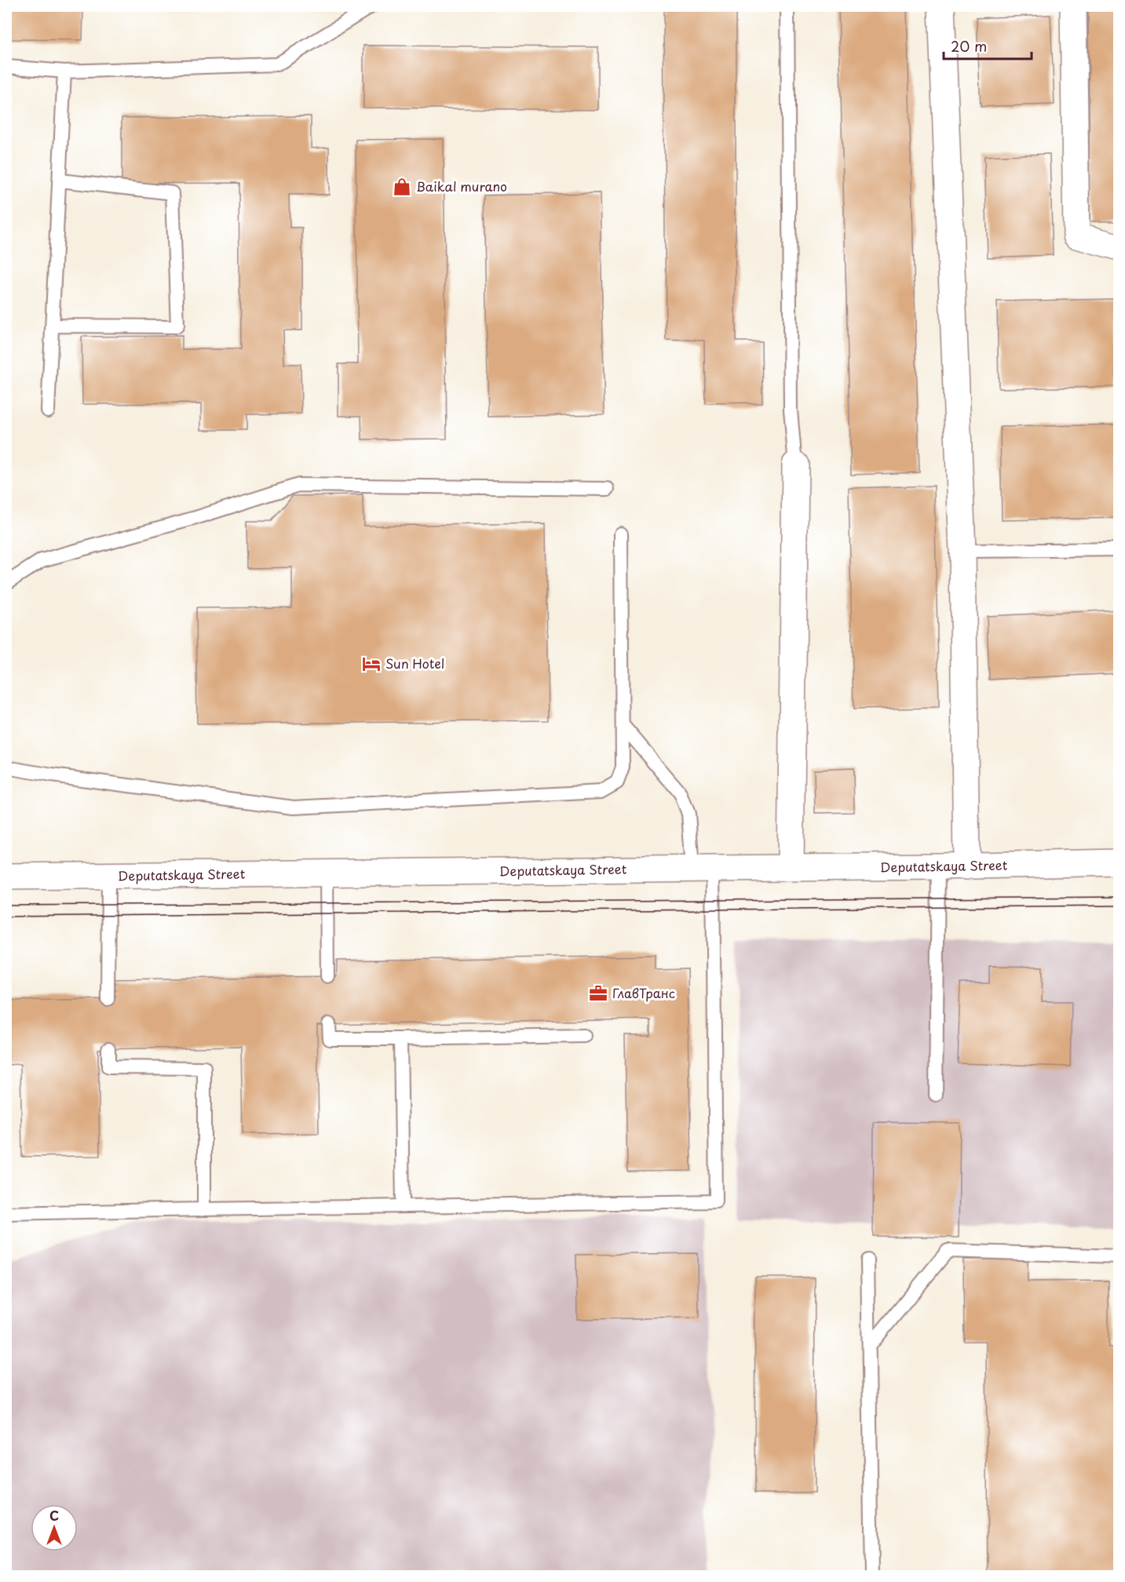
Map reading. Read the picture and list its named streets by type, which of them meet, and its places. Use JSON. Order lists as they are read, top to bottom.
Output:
{
  "streets": {
    "street": ["Deputatskaya Street"]
  },
  "places": {
    "shop": ["Baikal murano"],
    "hotel": ["Sun Hotel"],
    "office": ["ГлавТранс"]
  },
  "scale_bar": "20 m",
  "north": "top"
}
